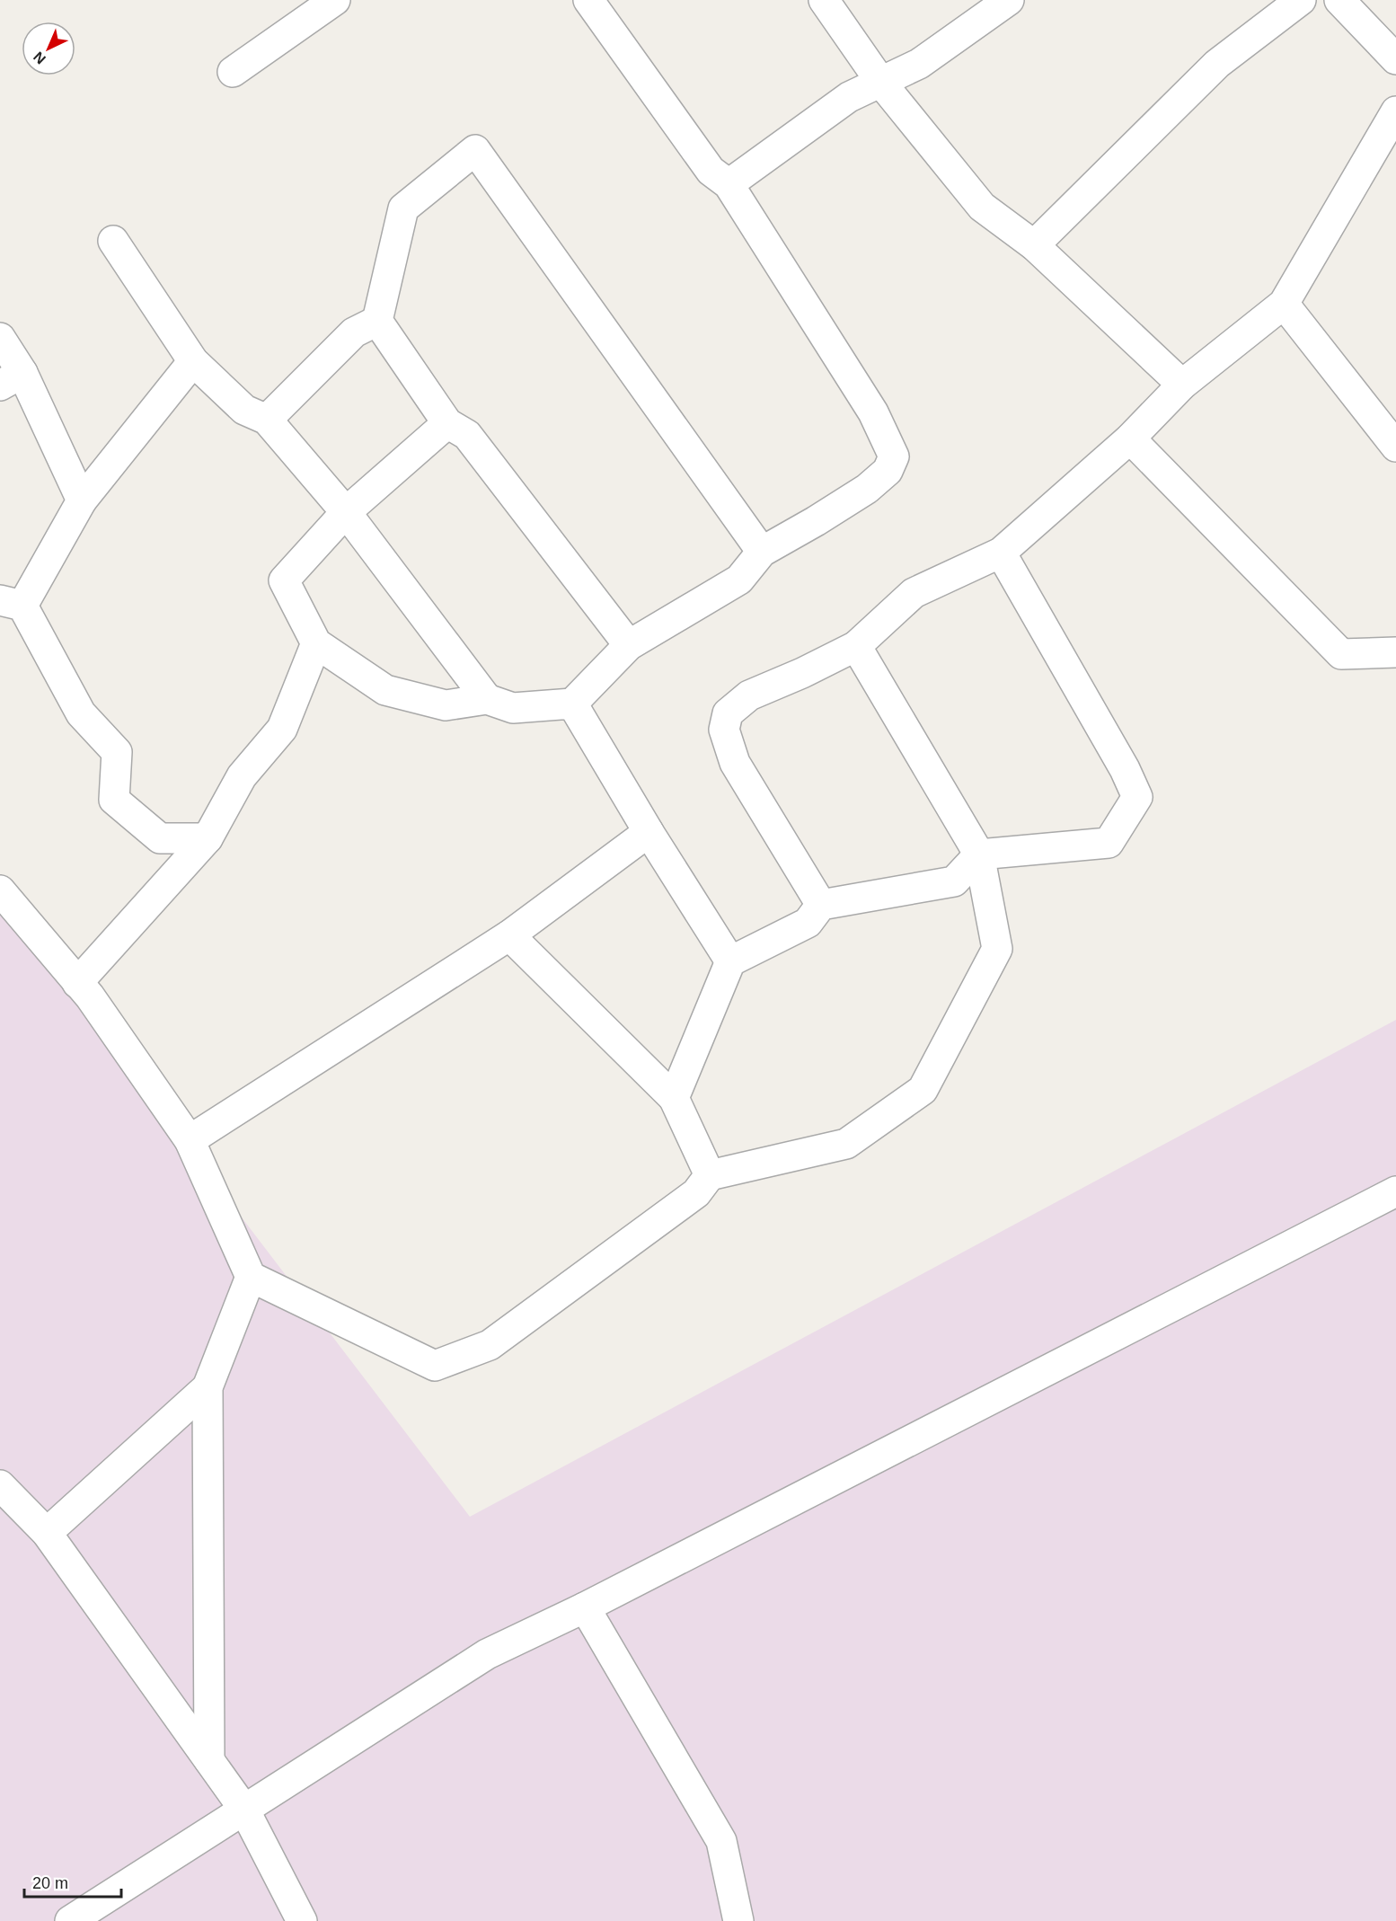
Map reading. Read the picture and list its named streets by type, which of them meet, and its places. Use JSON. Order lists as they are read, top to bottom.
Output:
{
  "scale_bar": "20 m",
  "north": "bottom left"
}
